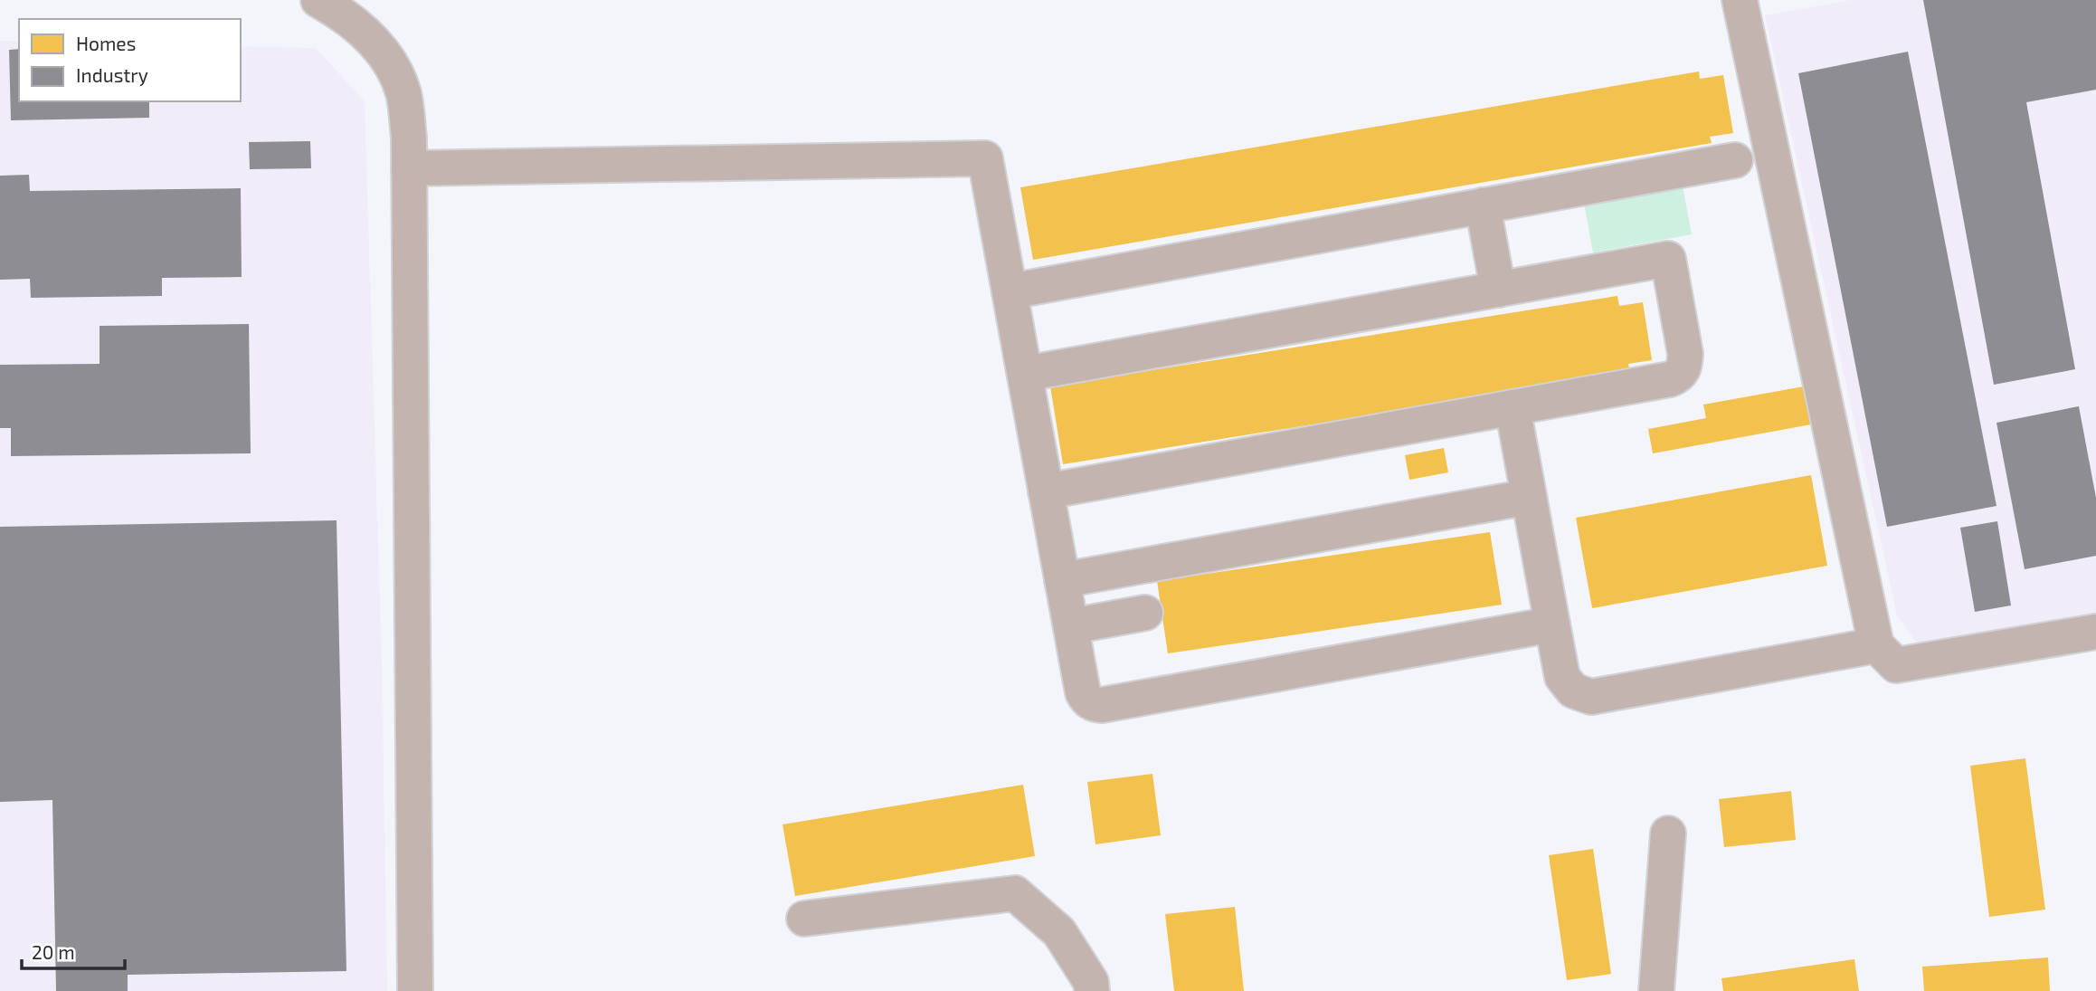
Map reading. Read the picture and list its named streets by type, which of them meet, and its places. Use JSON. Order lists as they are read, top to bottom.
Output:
{
  "legend": ["Homes", "Industry"],
  "scale_bar": "20 m"
}
